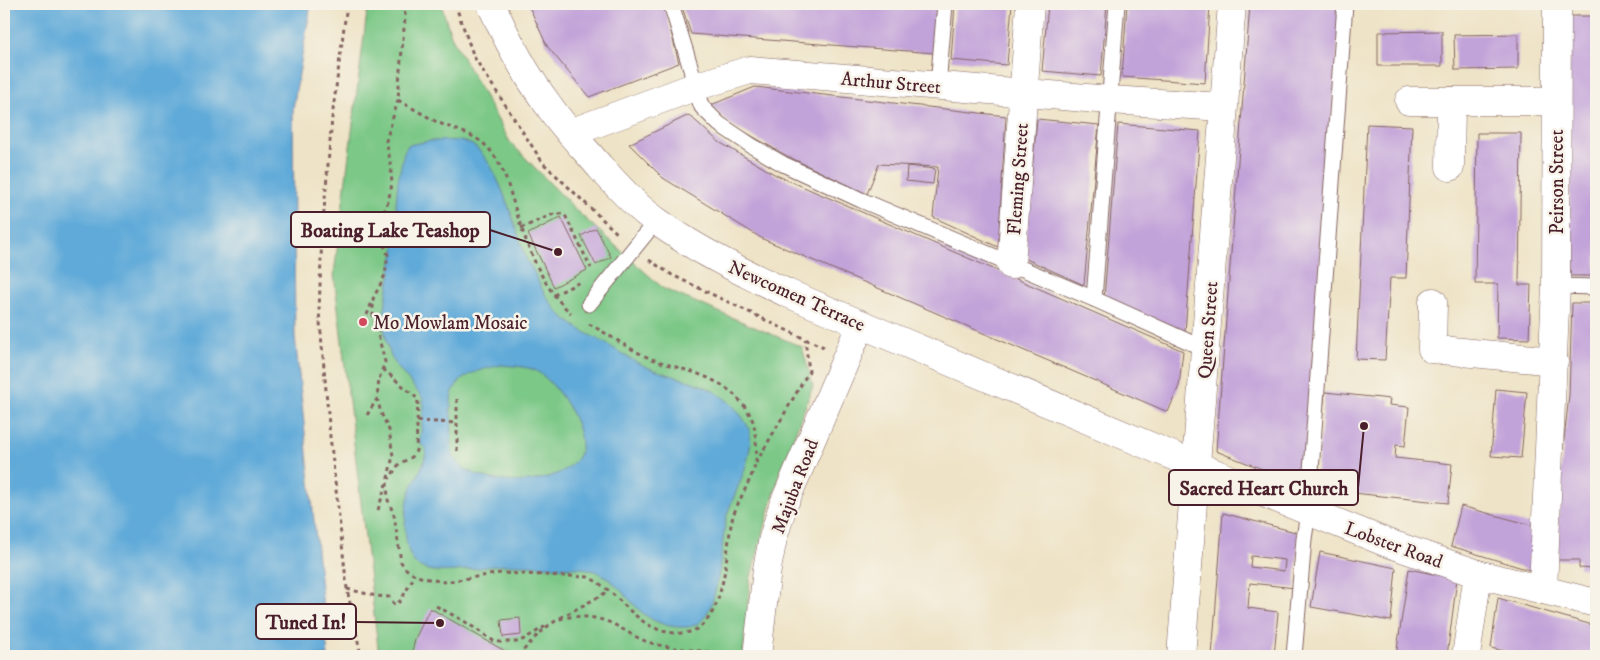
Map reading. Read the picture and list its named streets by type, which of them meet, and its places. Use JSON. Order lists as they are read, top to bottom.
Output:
{
  "streets": {
    "street": [
      "Arthur Street",
      "Fleming Street",
      "Peirson Street",
      "Newcomen Terrace",
      "Queen Street",
      "Majuba Road",
      "Lobster Road"
    ]
  },
  "crossings": [
    ["Arthur Street", "Fleming Street"],
    ["Arthur Street", "Newcomen Terrace"],
    ["Arthur Street", "Queen Street"],
    ["Peirson Street", "Lobster Road"],
    ["Newcomen Terrace", "Queen Street"],
    ["Newcomen Terrace", "Majuba Road"],
    ["Newcomen Terrace", "Lobster Road"],
    ["Queen Street", "Lobster Road"]
  ],
  "places": [
    "Boating Lake Teashop",
    "Mo Mowlam Mosaic",
    "Sacred Heart Church",
    "Tuned In!"
  ]
}
